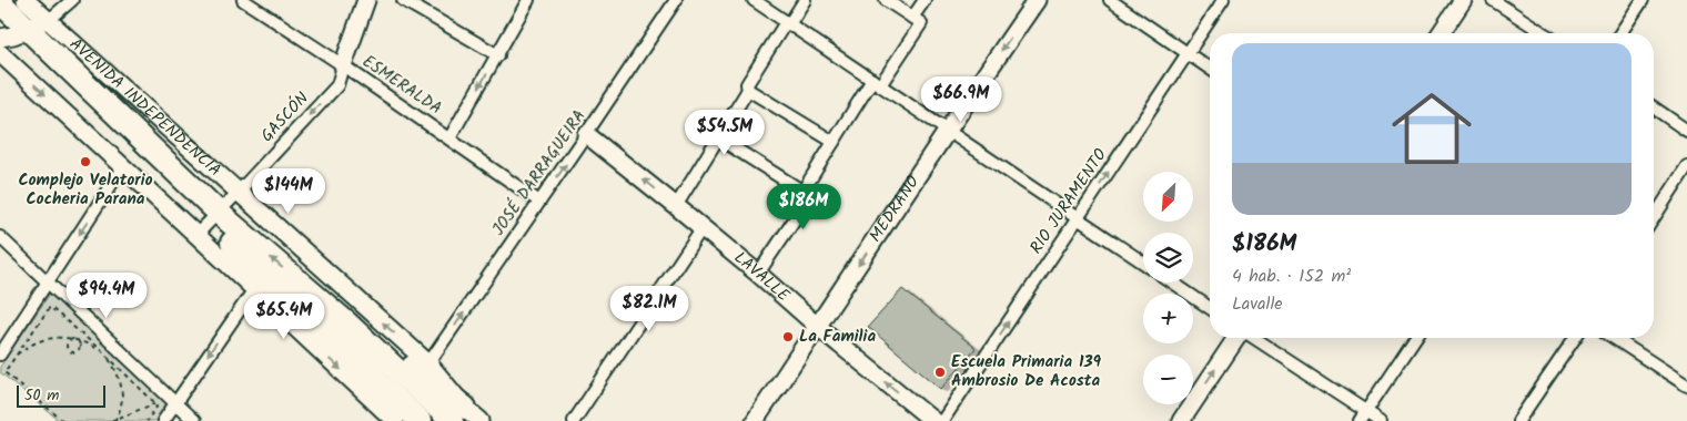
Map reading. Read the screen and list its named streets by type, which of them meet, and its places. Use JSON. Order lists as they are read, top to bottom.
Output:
{
  "streets": {
    "highway": ["AVENIDA INDEPENDENCIA"],
    "street": [
      "ESMERALDA",
      "GASCÓN",
      "JOSÉ DARRAGUEIRA",
      "RIO JURAMENTO",
      "MEDRANO",
      "LAVALLE"
    ]
  },
  "crossings": [
    ["ESMERALDA", "GASCÓN"],
    ["ESMERALDA", "JOSÉ DARRAGUEIRA"],
    ["AVENIDA INDEPENDENCIA", "GASCÓN"],
    ["AVENIDA INDEPENDENCIA", "JOSÉ DARRAGUEIRA"],
    ["JOSÉ DARRAGUEIRA", "LAVALLE"],
    ["MEDRANO", "LAVALLE"]
  ],
  "one_way": [
    "GASCÓN",
    "JOSÉ DARRAGUEIRA",
    "RIO JURAMENTO",
    "LAVALLE"
  ],
  "places": ["Complejo Velatorio Cocheria Parana", "La Familia", "Escuela Primaria 139 Ambrosio De Acosta"],
  "scale_bar": "50 m",
  "north": "bottom left",
  "page": {
    "list": [
      {
        "name": "$186M",
        "note": "4 hab. · 152 m² · Lavalle"
      }
    ],
    "price": [
      "$66.9M",
      "$54.5M",
      "$144M",
      "$186M",
      "$94.4M",
      "$82.1M",
      "$65.4M"
    ],
    "map_buttons": ["+", "−"],
    "scale": "50 m"
  }
}
